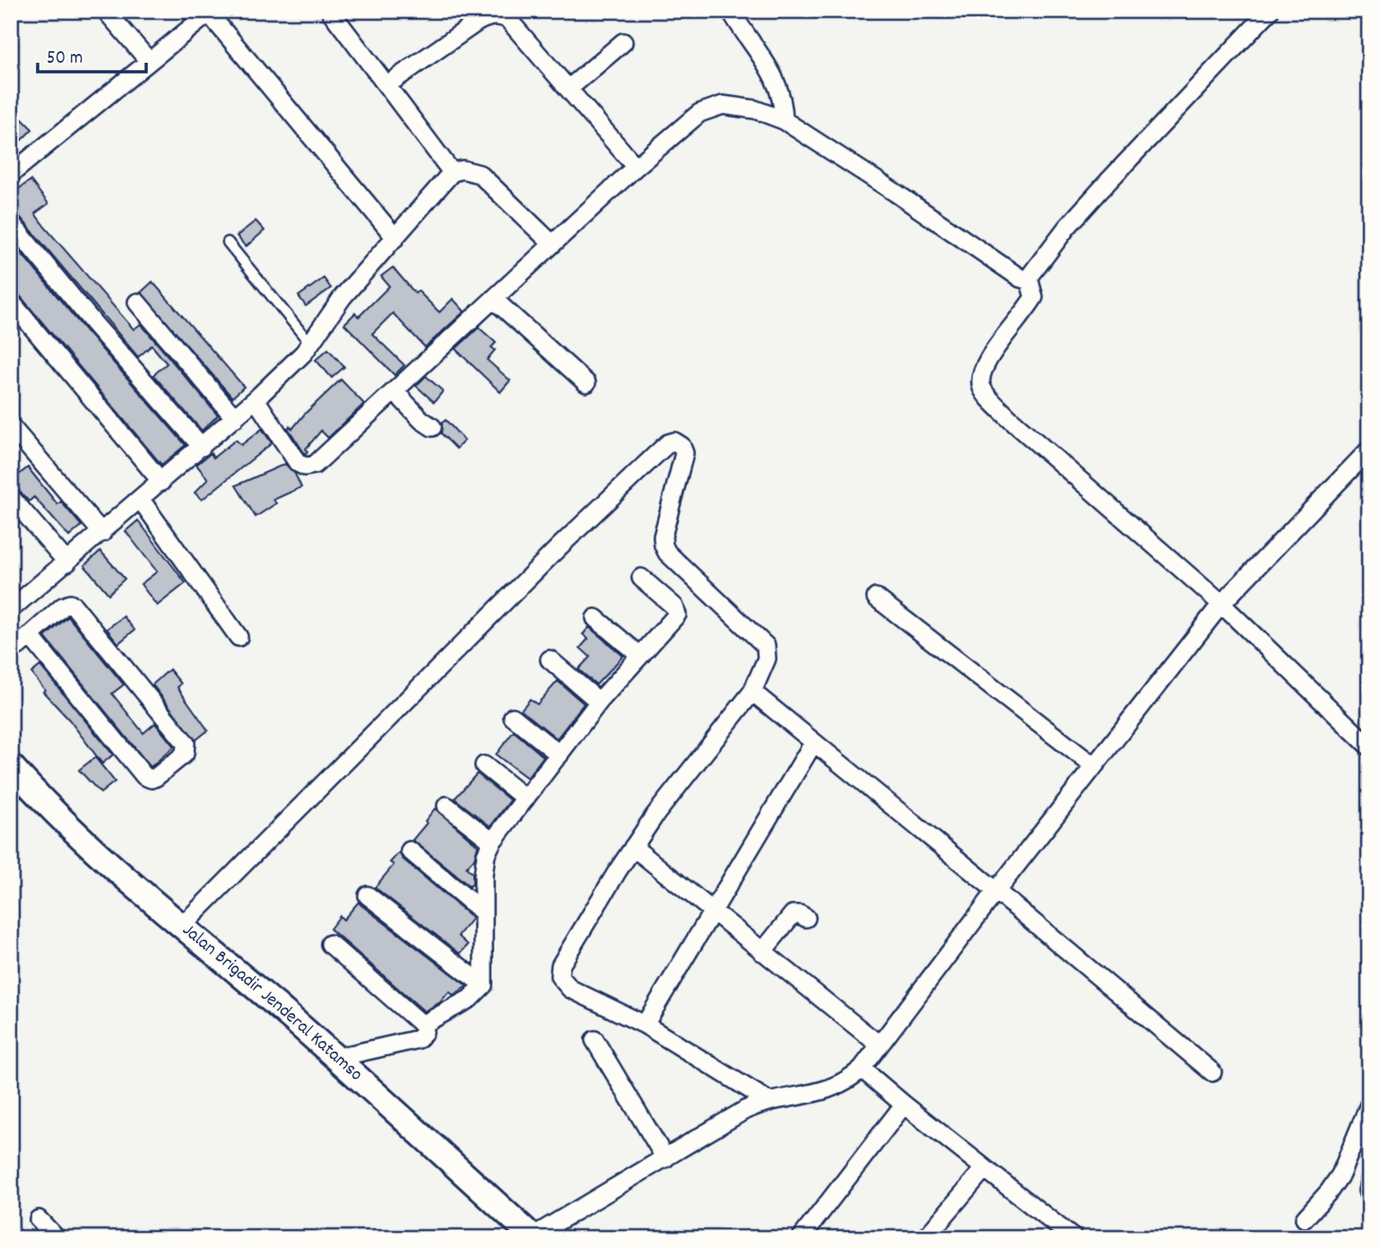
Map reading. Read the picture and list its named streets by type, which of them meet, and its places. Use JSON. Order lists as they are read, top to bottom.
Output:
{
  "streets": {
    "main road": ["Jalan Brigadir Jenderal Katamso"]
  },
  "scale_bar": "50 m"
}
